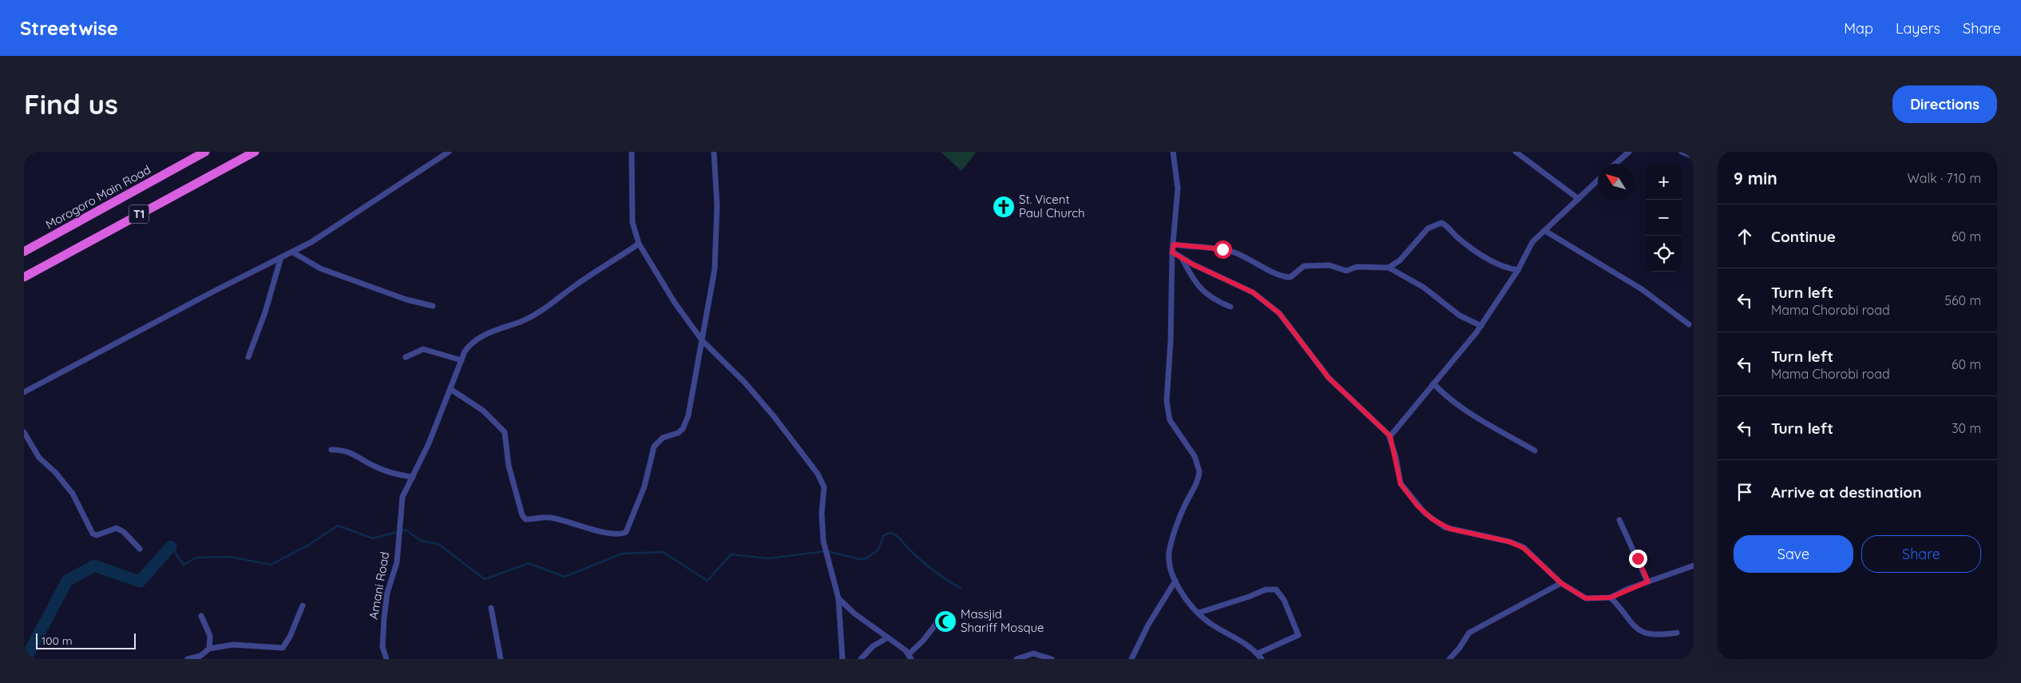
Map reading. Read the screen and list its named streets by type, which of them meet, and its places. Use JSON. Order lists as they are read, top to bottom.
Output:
{
  "streets": {
    "highway": ["Morogoro Main Road", "T1"],
    "street": ["Amani Road"]
  },
  "places": {
    "church": ["St. Vicent Paul Church"],
    "mosque": ["Massjid Shariff Mosque"]
  },
  "scale_bar": "100 m",
  "north": "top left",
  "page": {
    "header": "Streetwise",
    "nav": ["Map", "Layers", "Share"],
    "buttons": [
      "Directions",
      ["Save", "Share"]
    ],
    "title": "Find us",
    "heading": ["9 min", "Walk · 710 m"],
    "map_buttons": ["+", "−"],
    "list": [
      ["Continue", "60 m"],
      ["Turn left", "Mama Chorobi road", "560 m"],
      ["Turn left", "Mama Chorobi road", "60 m"],
      ["Turn left", "30 m"],
      "Arrive at destination"
    ],
    "scale": "100 m"
  }
}
